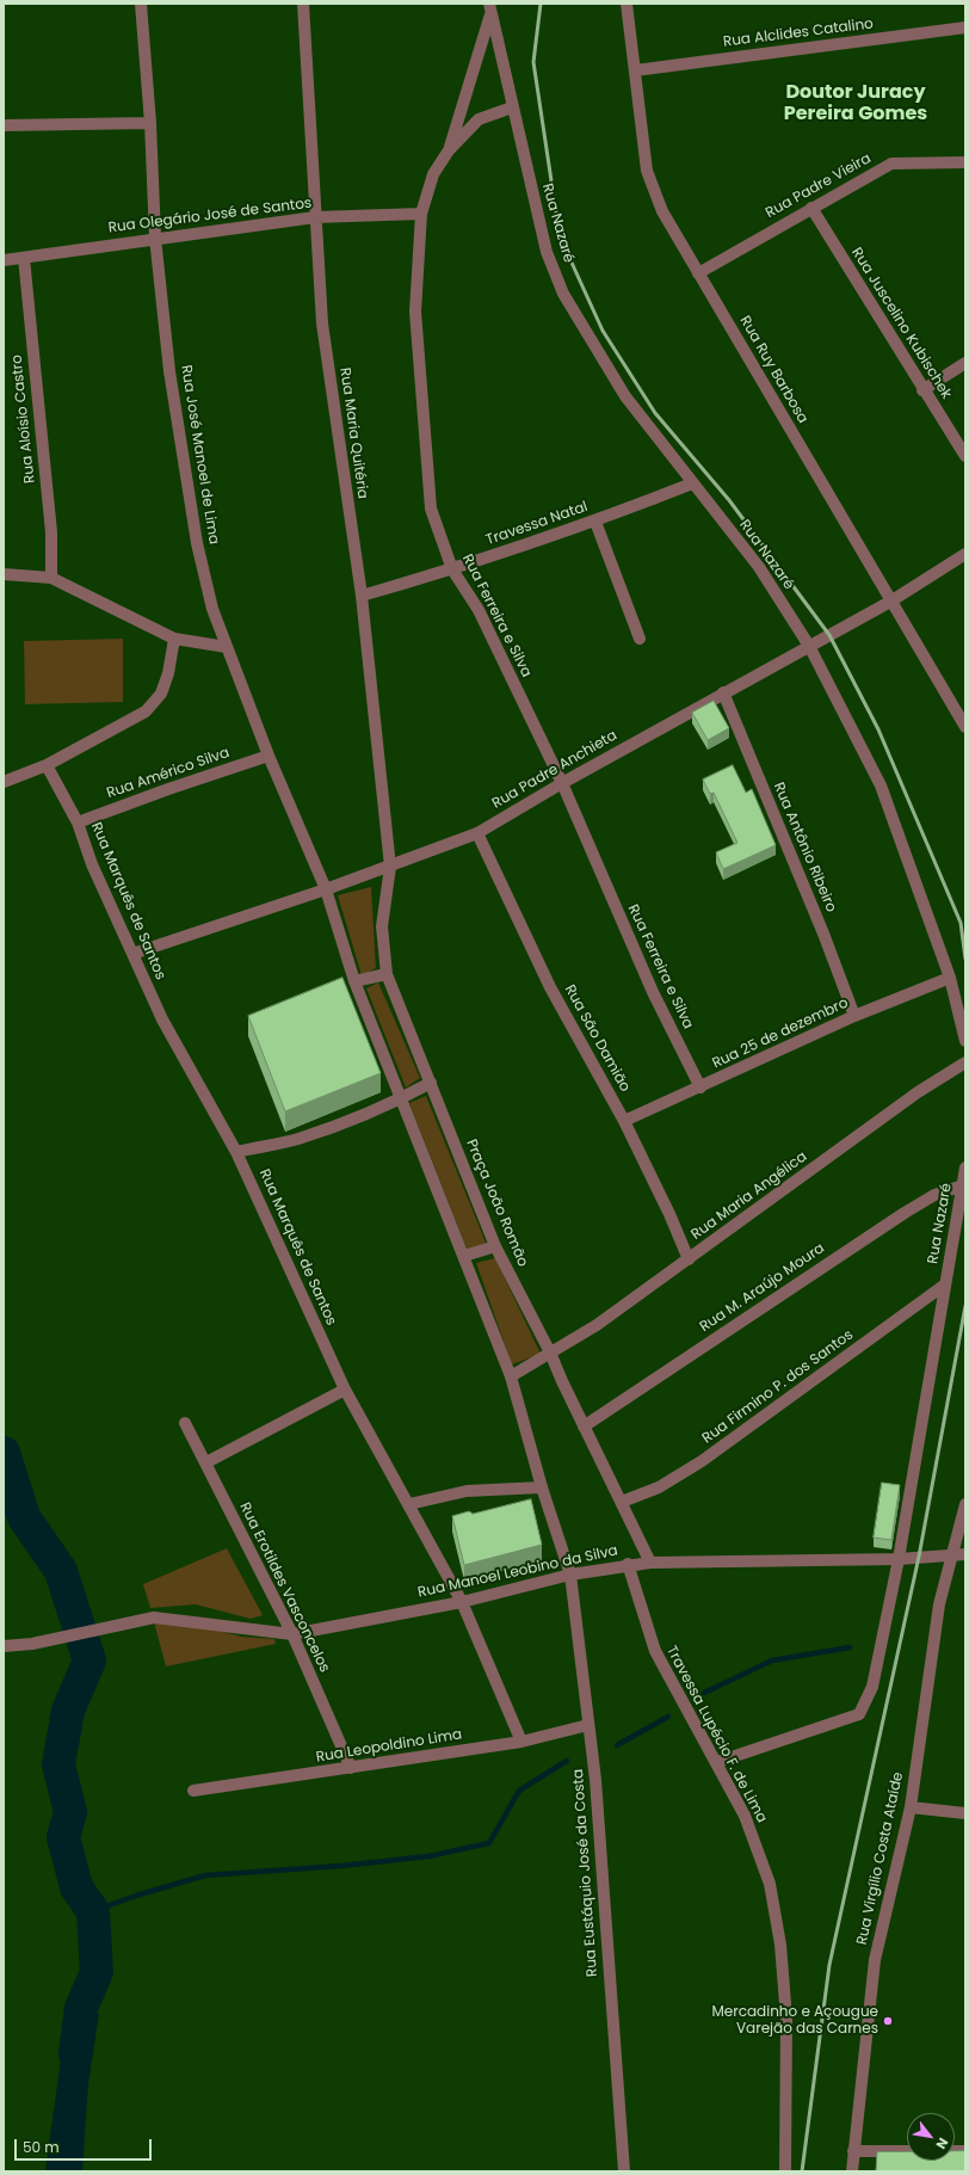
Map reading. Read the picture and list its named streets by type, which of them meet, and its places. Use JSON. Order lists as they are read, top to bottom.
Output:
{
  "streets": {
    "street": [
      "Rua Alclides Catalino",
      "Rua Padre Vieira",
      "Rua Olegário José de Santos",
      "Rua Nazaré",
      "Rua Juscelino Kubischek",
      "Rua Ruy Barbosa",
      "Rua Aloísio Castro",
      "Rua Maria Quitéria",
      "Rua José Manoel de Lima",
      "Travessa Natal",
      "Rua Ferreira e Silva",
      "Rua Padre Anchieta",
      "Rua Américo Silva",
      "Rua Antônio Ribeiro",
      "Rua Marquês de Santos",
      "Rua 25 de dezembro",
      "Rua São Damião",
      "Rua Maria Angélica",
      "Praça João Romão",
      "Rua M. Araújo Moura",
      "Rua Firmino P. dos Santos",
      "Rua Manoel Leobino da Silva",
      "Rua Erotildes Vasconcelos",
      "Travessa Lupécio F. de Lima",
      "Rua Leopoldino Lima",
      "Rua Virgílio Costa Ataíde",
      "Rua Eustáquio José da Costa"
    ]
  },
  "crossings": [
    ["Rua Alclides Catalino", "Rua Ruy Barbosa"],
    ["Rua Padre Vieira", "Rua Juscelino Kubischek"],
    ["Rua Padre Vieira", "Rua Ruy Barbosa"],
    ["Rua Olegário José de Santos", "Rua Aloísio Castro"],
    ["Rua Olegário José de Santos", "Rua Maria Quitéria"],
    ["Rua Olegário José de Santos", "Rua José Manoel de Lima"],
    ["Rua Olegário José de Santos", "Rua Ferreira e Silva"],
    ["Rua Nazaré", "Travessa Natal"],
    ["Rua Nazaré", "Rua Ferreira e Silva"],
    ["Rua Nazaré", "Rua Padre Anchieta"],
    ["Rua Nazaré", "Rua 25 de dezembro"],
    ["Rua Nazaré", "Rua M. Araújo Moura"],
    ["Rua Nazaré", "Rua Firmino P. dos Santos"],
    ["Rua Nazaré", "Rua Manoel Leobino da Silva"],
    ["Rua Nazaré", "Travessa Lupécio F. de Lima"],
    ["Rua Ruy Barbosa", "Rua Padre Anchieta"],
    ["Rua Maria Quitéria", "Travessa Natal"],
    ["Rua Maria Quitéria", "Rua Padre Anchieta"],
    ["Rua Maria Quitéria", "Praça João Romão"],
    ["Rua José Manoel de Lima", "Rua Padre Anchieta"],
    ["Rua José Manoel de Lima", "Rua Américo Silva"],
    ["Travessa Natal", "Rua Ferreira e Silva"],
    ["Rua Ferreira e Silva", "Rua Padre Anchieta"],
    ["Rua Ferreira e Silva", "Rua 25 de dezembro"],
    ["Rua Padre Anchieta", "Rua Antônio Ribeiro"],
    ["Rua Padre Anchieta", "Rua Marquês de Santos"],
    ["Rua Padre Anchieta", "Rua São Damião"],
    ["Rua Padre Anchieta", "Praça João Romão"],
    ["Rua Américo Silva", "Rua Marquês de Santos"],
    ["Rua Antônio Ribeiro", "Rua 25 de dezembro"],
    ["Rua Marquês de Santos", "Rua Manoel Leobino da Silva"],
    ["Rua Marquês de Santos", "Rua Leopoldino Lima"],
    ["Rua 25 de dezembro", "Rua São Damião"],
    ["Rua São Damião", "Rua Maria Angélica"],
    ["Rua Maria Angélica", "Praça João Romão"],
    ["Praça João Romão", "Rua M. Araújo Moura"],
    ["Praça João Romão", "Rua Firmino P. dos Santos"],
    ["Praça João Romão", "Rua Manoel Leobino da Silva"],
    ["Rua Manoel Leobino da Silva", "Rua Erotildes Vasconcelos"],
    ["Rua Manoel Leobino da Silva", "Travessa Lupécio F. de Lima"],
    ["Rua Manoel Leobino da Silva", "Rua Virgílio Costa Ataíde"],
    ["Rua Manoel Leobino da Silva", "Rua Eustáquio José da Costa"],
    ["Rua Erotildes Vasconcelos", "Rua Leopoldino Lima"],
    ["Rua Leopoldino Lima", "Rua Eustáquio José da Costa"]
  ],
  "districts": ["Doutor Juracy Pereira Gomes"],
  "places": ["Mercadinho e Açougue Varejão das Carnes"],
  "scale_bar": "50 m",
  "north": "bottom right"
}
